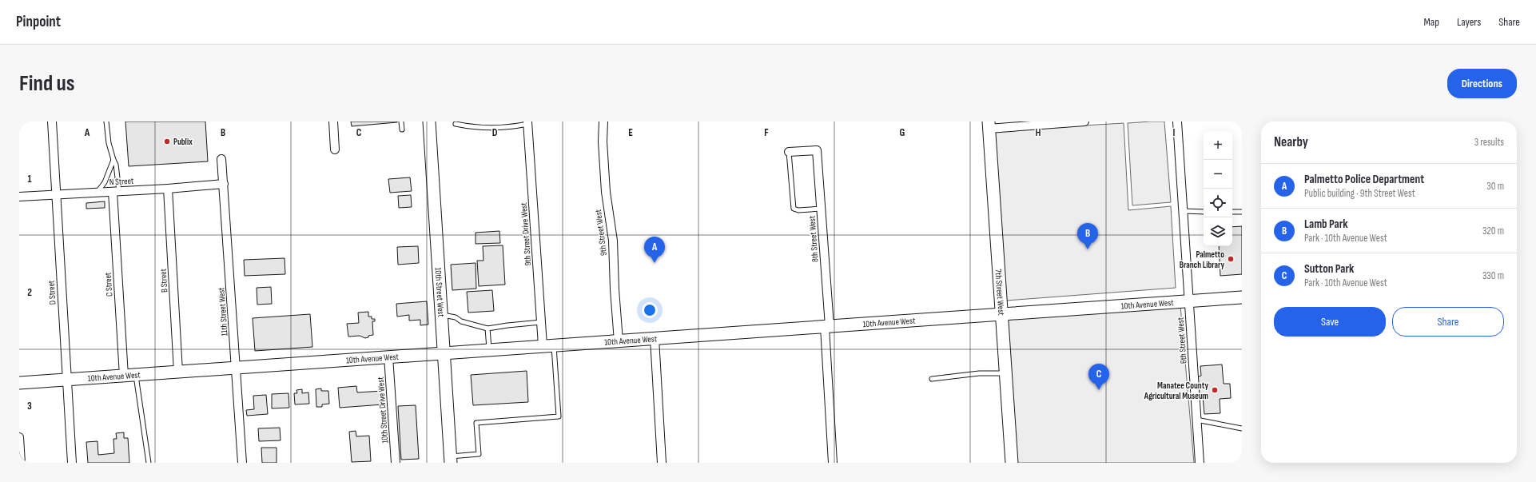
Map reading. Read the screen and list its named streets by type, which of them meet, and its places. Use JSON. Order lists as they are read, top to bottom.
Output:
{
  "streets": {
    "street": [
      "N Street",
      "9th Street West",
      "9th Street Drive West",
      "8th Street West",
      "B Street",
      "C Street",
      "D Street",
      "10th Street West",
      "7th Street West",
      "10th Avenue West",
      "11th Street West",
      "6th Street West",
      "10th Street Drive West"
    ]
  },
  "crossings": [
    ["N Street", "B Street"],
    ["N Street", "C Street"],
    ["N Street", "D Street"],
    ["N Street", "11th Street West"],
    ["9th Street West", "10th Avenue West"],
    ["9th Street Drive West", "10th Avenue West"],
    ["8th Street West", "10th Avenue West"],
    ["B Street", "10th Avenue West"],
    ["C Street", "10th Avenue West"],
    ["D Street", "10th Avenue West"],
    ["10th Street West", "10th Avenue West"],
    ["7th Street West", "10th Avenue West"],
    ["10th Avenue West", "11th Street West"],
    ["10th Avenue West", "6th Street West"],
    ["10th Avenue West", "10th Street Drive West"]
  ],
  "places": ["Publix", "Palmetto Branch Library", "Manatee County Agricultural Museum"],
  "page": {
    "header": "Pinpoint",
    "nav": ["Map", "Layers", "Share"],
    "buttons": [
      "Directions",
      ["Save", "Share"]
    ],
    "title": "Find us",
    "heading": ["Nearby", "3 results"],
    "map_buttons": ["+", "−"],
    "list": [
      {
        "mark": "A",
        "name": "Palmetto Police Department",
        "note": "Public building · 9th Street West",
        "value": "30 m"
      },
      {
        "mark": "B",
        "name": "Lamb Park",
        "note": "Park · 10th Avenue West",
        "value": "320 m"
      },
      {
        "mark": "C",
        "name": "Sutton Park",
        "note": "Park · 10th Avenue West",
        "value": "330 m"
      }
    ],
    "pins": ["B", "A", "C"]
  },
  "grid": {
    "columns": [
      "A",
      "B",
      "C",
      "D",
      "E",
      "F",
      "G",
      "H",
      "I"
    ],
    "rows": ["1", "2", "3"]
  }
}
